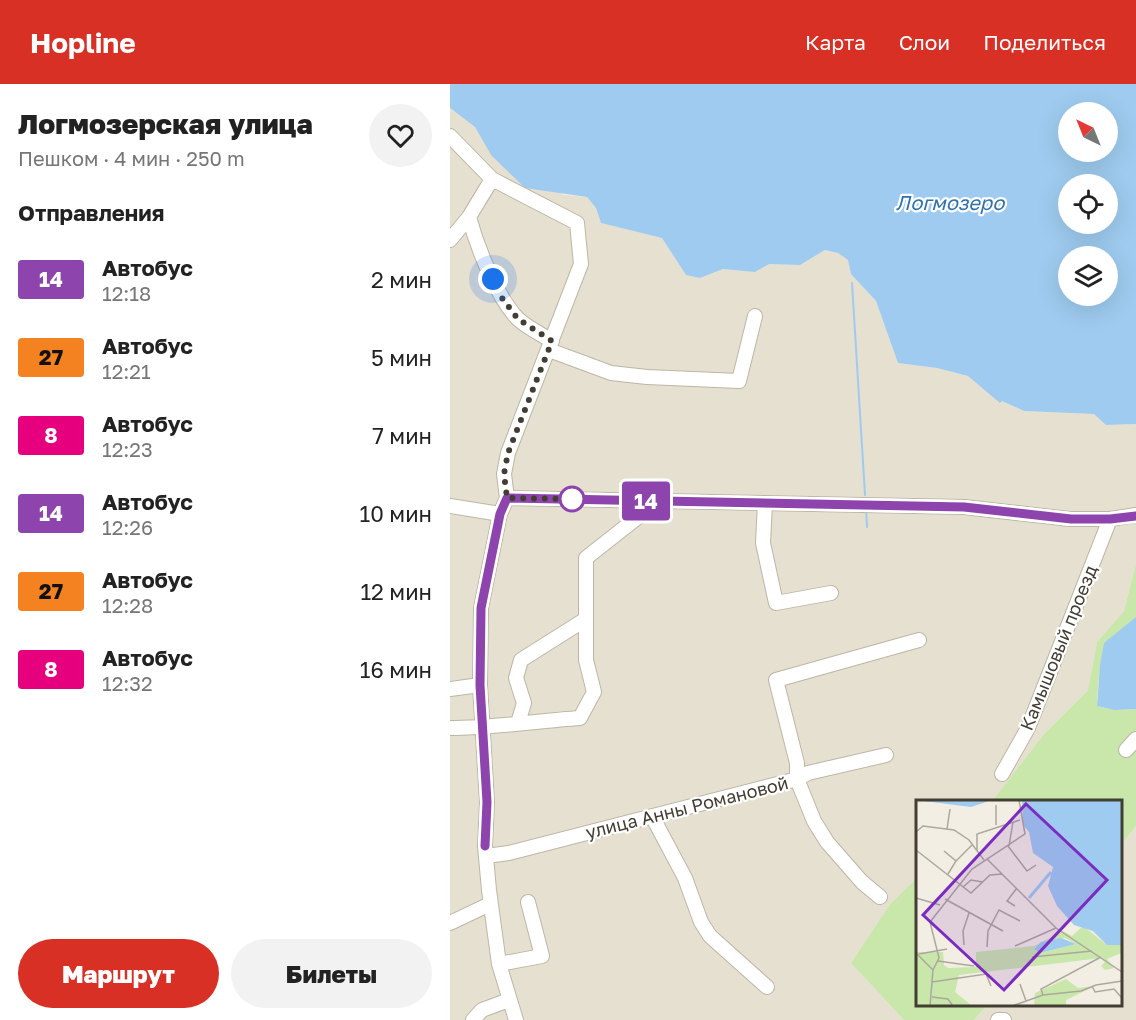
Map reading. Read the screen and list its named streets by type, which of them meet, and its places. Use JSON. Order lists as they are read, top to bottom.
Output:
{
  "streets": {
    "street": ["Камышовый проезд", "улица Анны Романовой"]
  },
  "water": ["Логмозеро"],
  "lines": ["bus line 14"],
  "north": "top left",
  "page": {
    "header": "Hopline",
    "nav": ["Карта", "Слои", "Поделиться"],
    "heading": [
      ["Логмозерская улица", "Пешком · 4 мин · 250 m"],
      "Отправления"
    ],
    "on_map": "14",
    "list": [
      {
        "mark": "14",
        "name": "Автобус",
        "note": "12:18",
        "value": "2 мин"
      },
      {
        "mark": "27",
        "name": "Автобус",
        "note": "12:21",
        "value": "5 мин"
      },
      {
        "mark": "8",
        "name": "Автобус",
        "note": "12:23",
        "value": "7 мин"
      },
      {
        "mark": "14",
        "name": "Автобус",
        "note": "12:26",
        "value": "10 мин"
      },
      {
        "mark": "27",
        "name": "Автобус",
        "note": "12:28",
        "value": "12 мин"
      },
      {
        "mark": "8",
        "name": "Автобус",
        "note": "12:32",
        "value": "16 мин"
      }
    ],
    "buttons": ["Маршрут", "Билеты"]
  }
}
